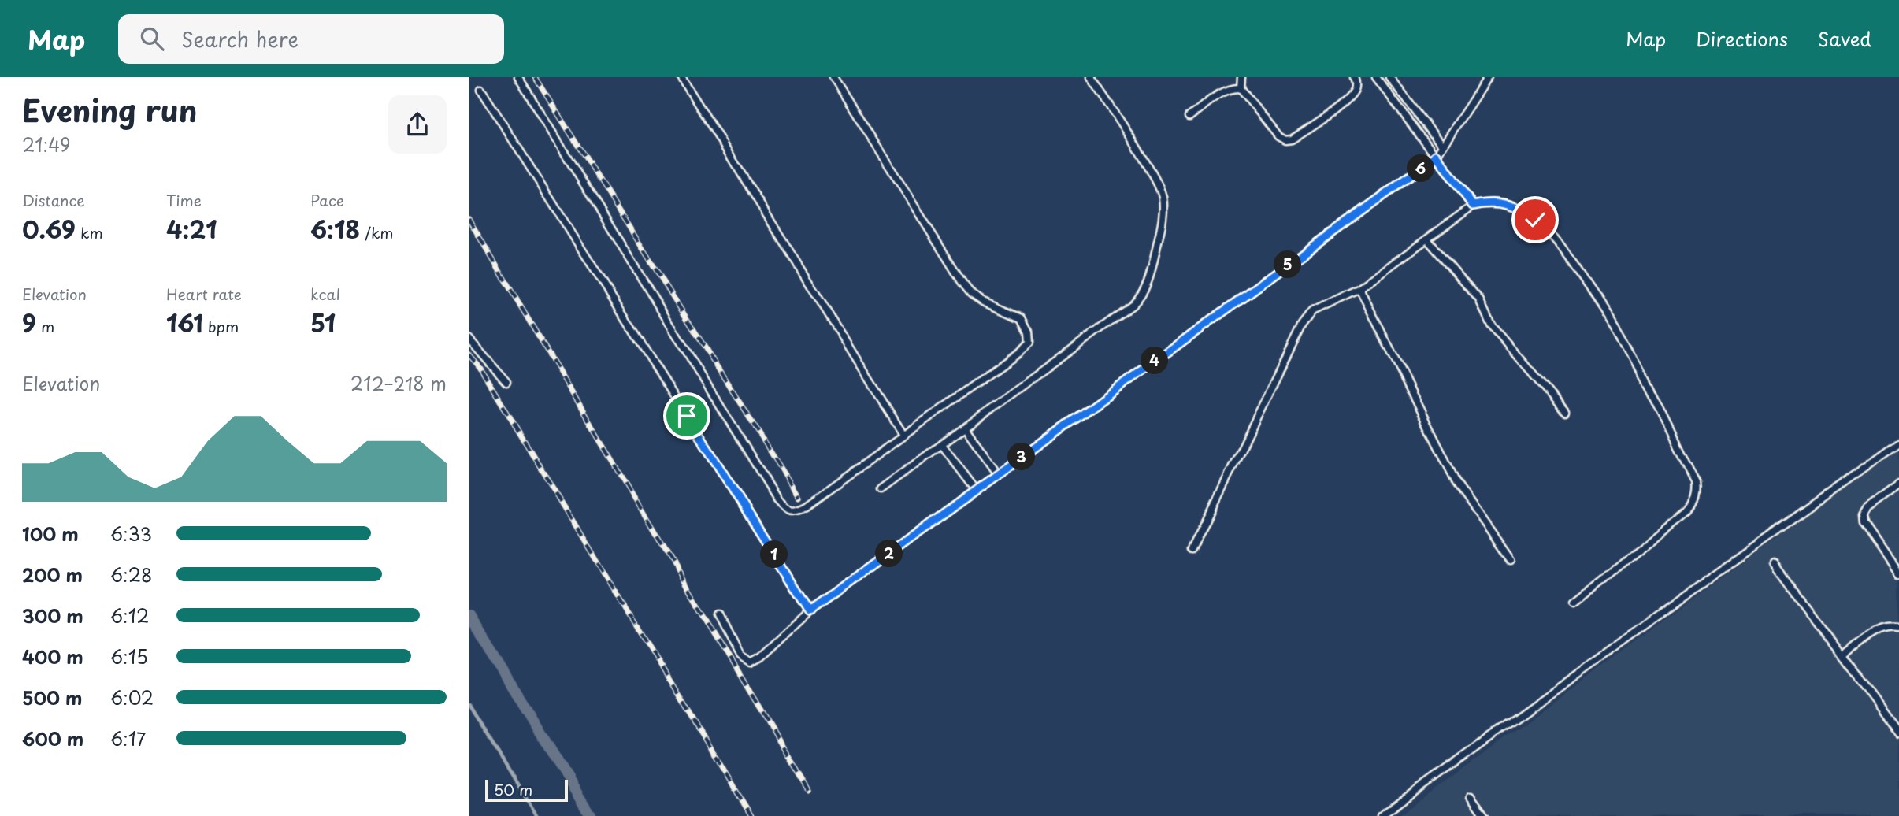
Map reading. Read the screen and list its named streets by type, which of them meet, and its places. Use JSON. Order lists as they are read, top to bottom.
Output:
{
  "scale_bar": "50 m",
  "page": {
    "header": "Map",
    "search": "Search here",
    "nav": ["Map", "Directions", "Saved"],
    "heading": ["Evening run", "21:49"],
    "pins": [
      "6",
      "5",
      "4",
      "3",
      "2",
      "1"
    ],
    "stats": [
      ["Distance", "0.69 km"],
      ["Time", "4:21"],
      ["Pace", "6:18 /km"],
      ["Elevation", "9 m"],
      ["Heart rate", "161 bpm"],
      ["kcal", "51"]
    ],
    "chart": ["Elevation", "212–218 m"],
    "list": [
      {
        "name": "100 m",
        "note": "6:33"
      },
      {
        "name": "200 m",
        "note": "6:28"
      },
      {
        "name": "300 m",
        "note": "6:12"
      },
      {
        "name": "400 m",
        "note": "6:15"
      },
      {
        "name": "500 m",
        "note": "6:02"
      },
      {
        "name": "600 m",
        "note": "6:17"
      }
    ],
    "scale": "50 m"
  }
}
